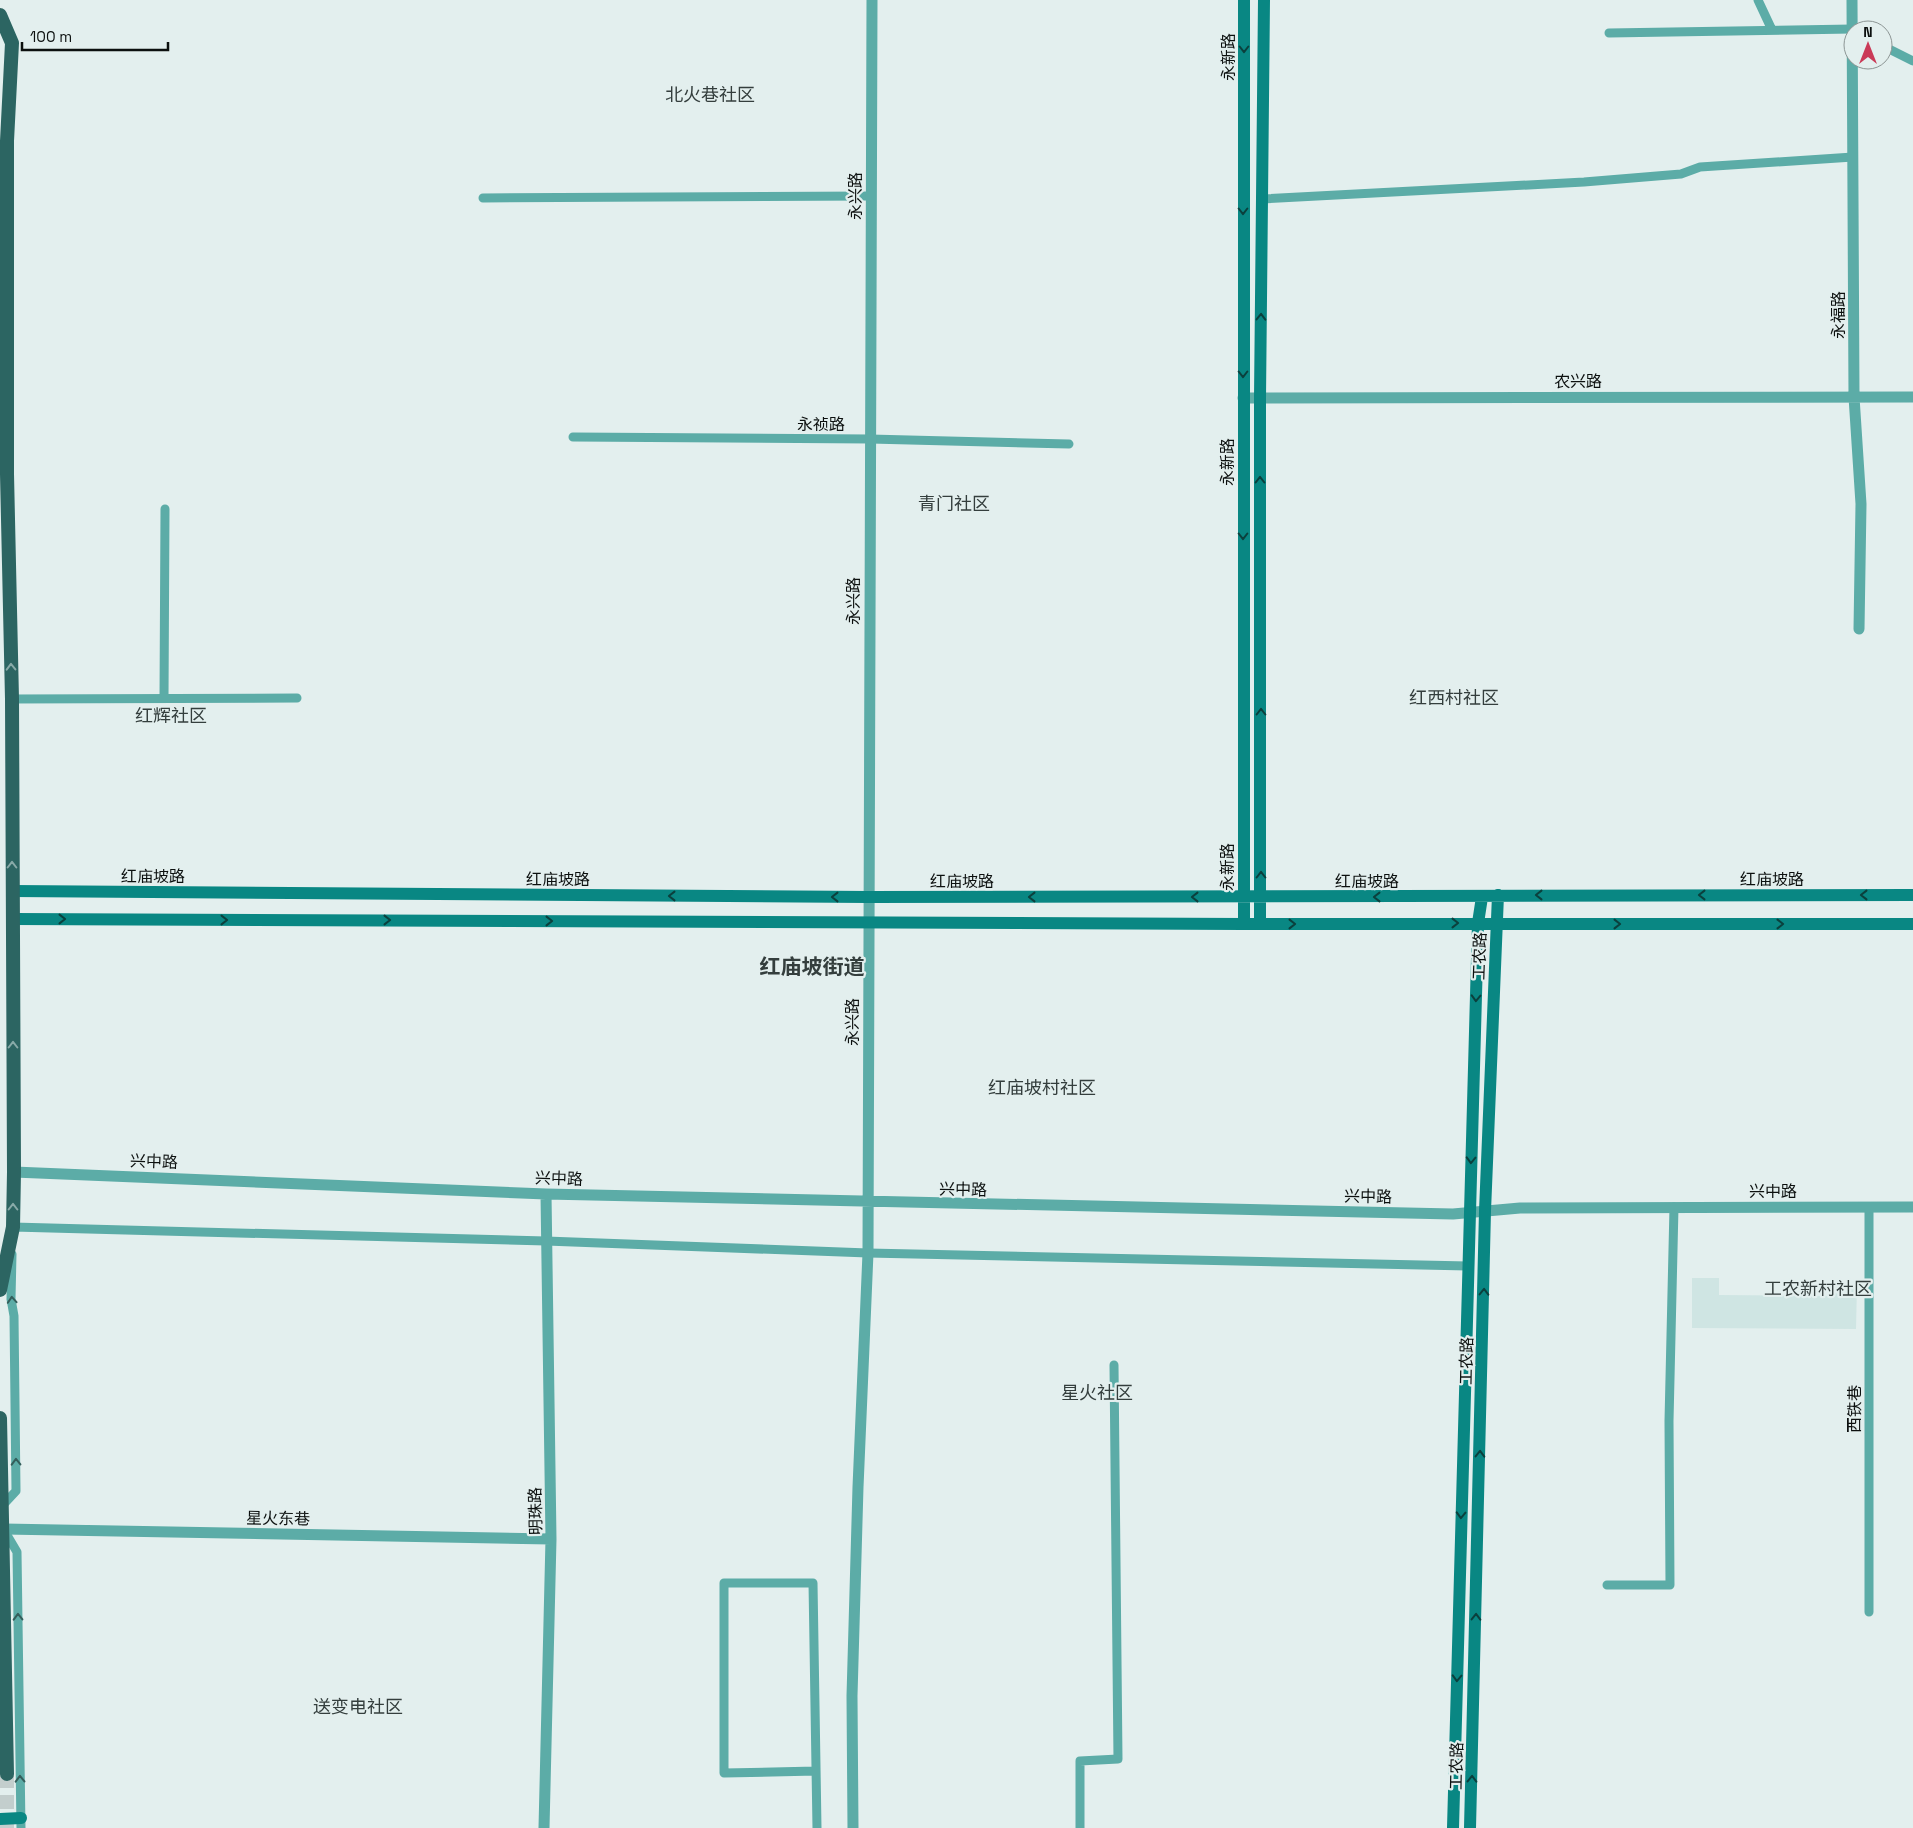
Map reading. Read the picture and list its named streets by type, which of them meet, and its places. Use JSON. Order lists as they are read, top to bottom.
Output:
{
  "streets": {
    "main road": ["永新路", "红庙坡路", "工农路"],
    "street": [
      "永兴路",
      "永福路",
      "农兴路",
      "永祯路",
      "兴中路",
      "西铁巷",
      "明珠路",
      "星火东巷"
    ]
  },
  "crossings": [
    ["永新路", "农兴路"],
    ["永新路", "红庙坡路"],
    ["永兴路", "永祯路"],
    ["永兴路", "红庙坡路"],
    ["永兴路", "兴中路"],
    ["永福路", "农兴路"],
    ["红庙坡路", "工农路"],
    ["工农路", "兴中路"],
    ["兴中路", "西铁巷"],
    ["兴中路", "明珠路"],
    ["明珠路", "星火东巷"]
  ],
  "districts": [
    "北火巷社区",
    "青门社区",
    "红西村社区",
    "红辉社区",
    "红庙坡街道",
    "红庙坡村社区",
    "工农新村社区",
    "星火社区",
    "送变电社区"
  ],
  "scale_bar": "100 m",
  "north": "top"
}
